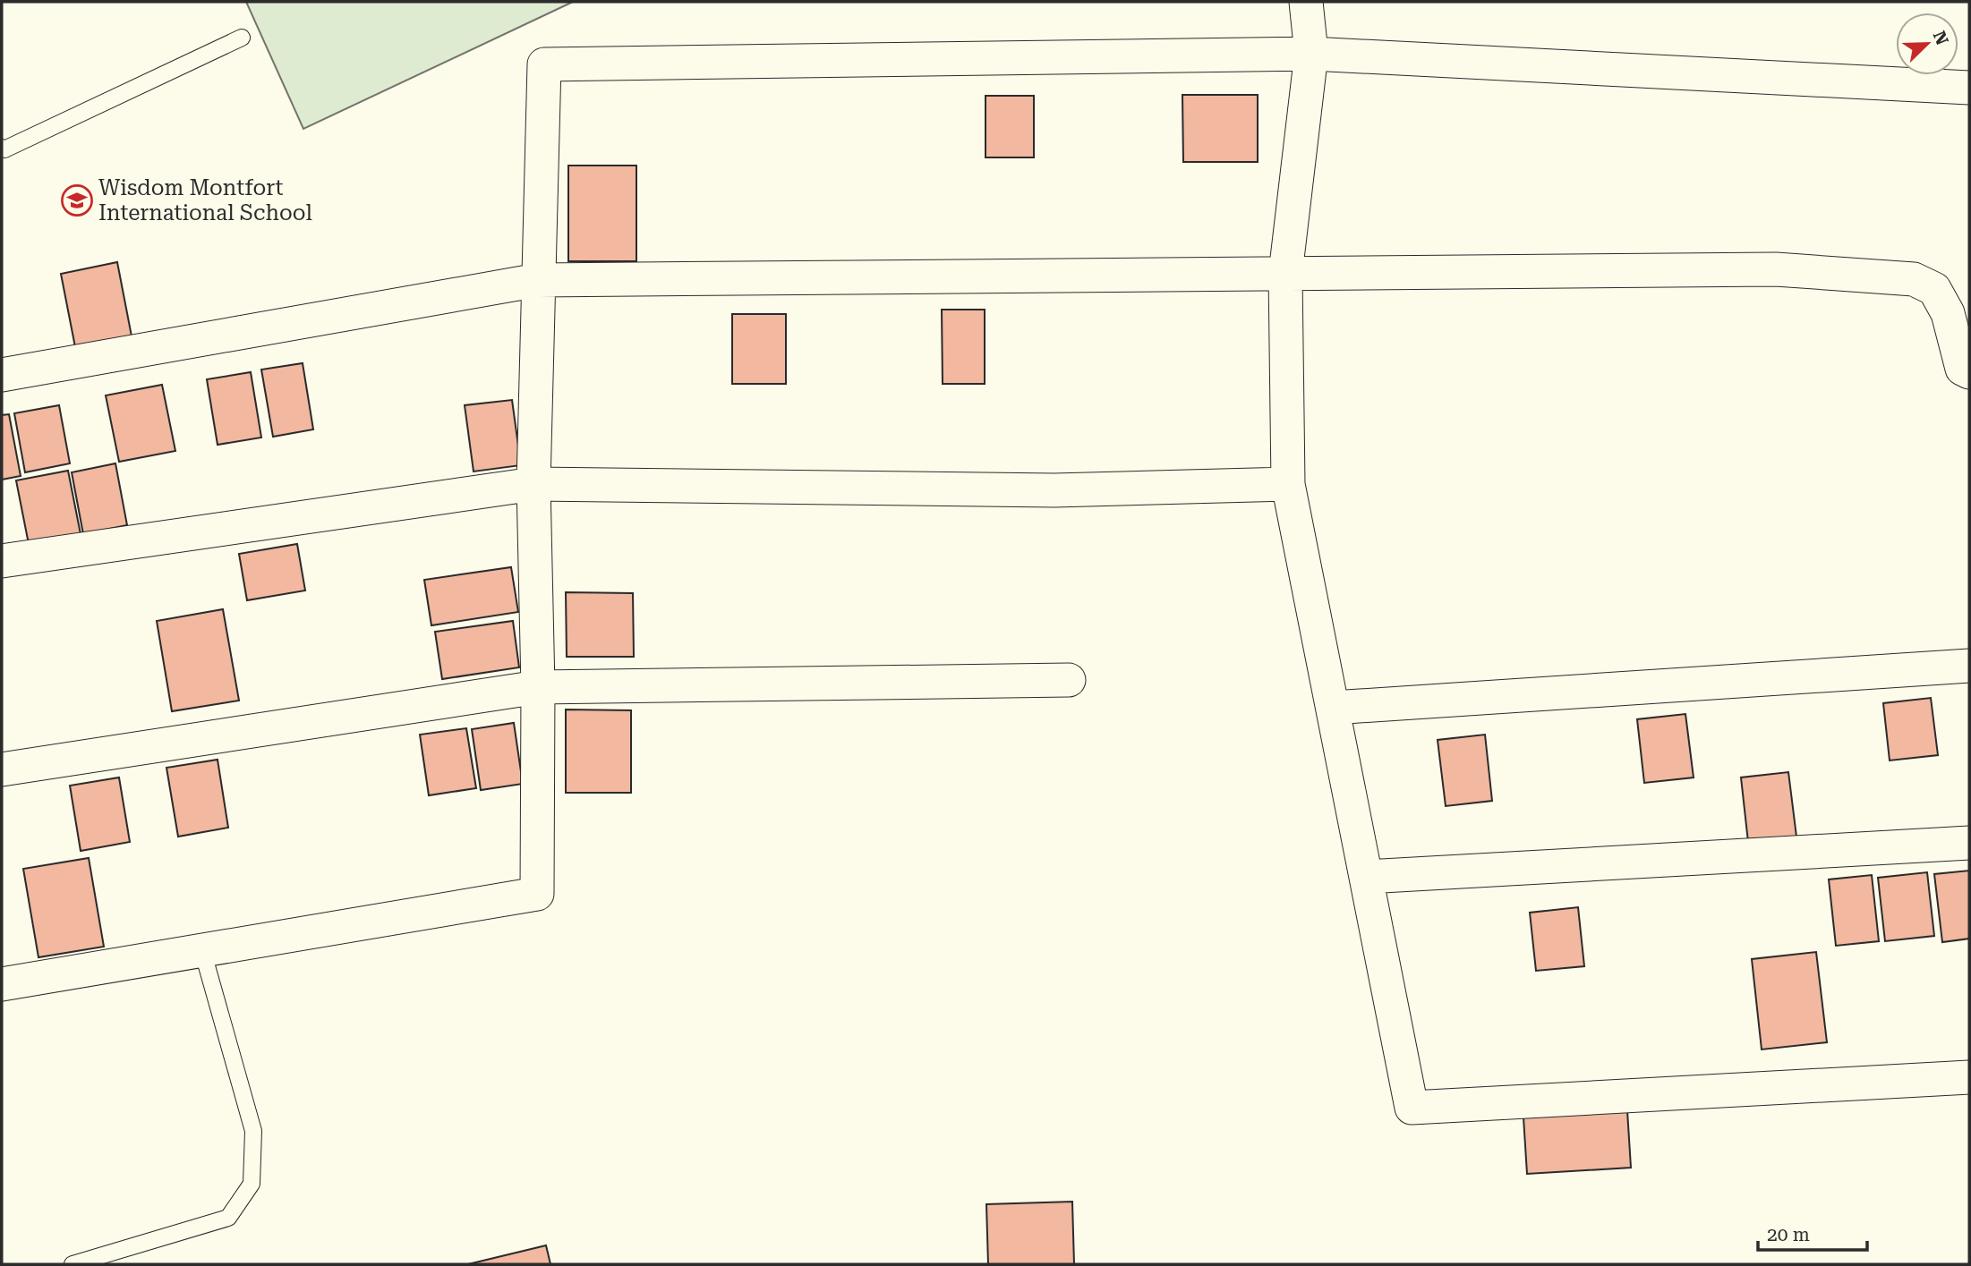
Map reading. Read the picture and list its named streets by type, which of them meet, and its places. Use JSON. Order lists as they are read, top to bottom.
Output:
{
  "places": {
    "school or university": ["Wisdom Montfort International School"]
  },
  "scale_bar": "20 m",
  "north": "top right"
}
